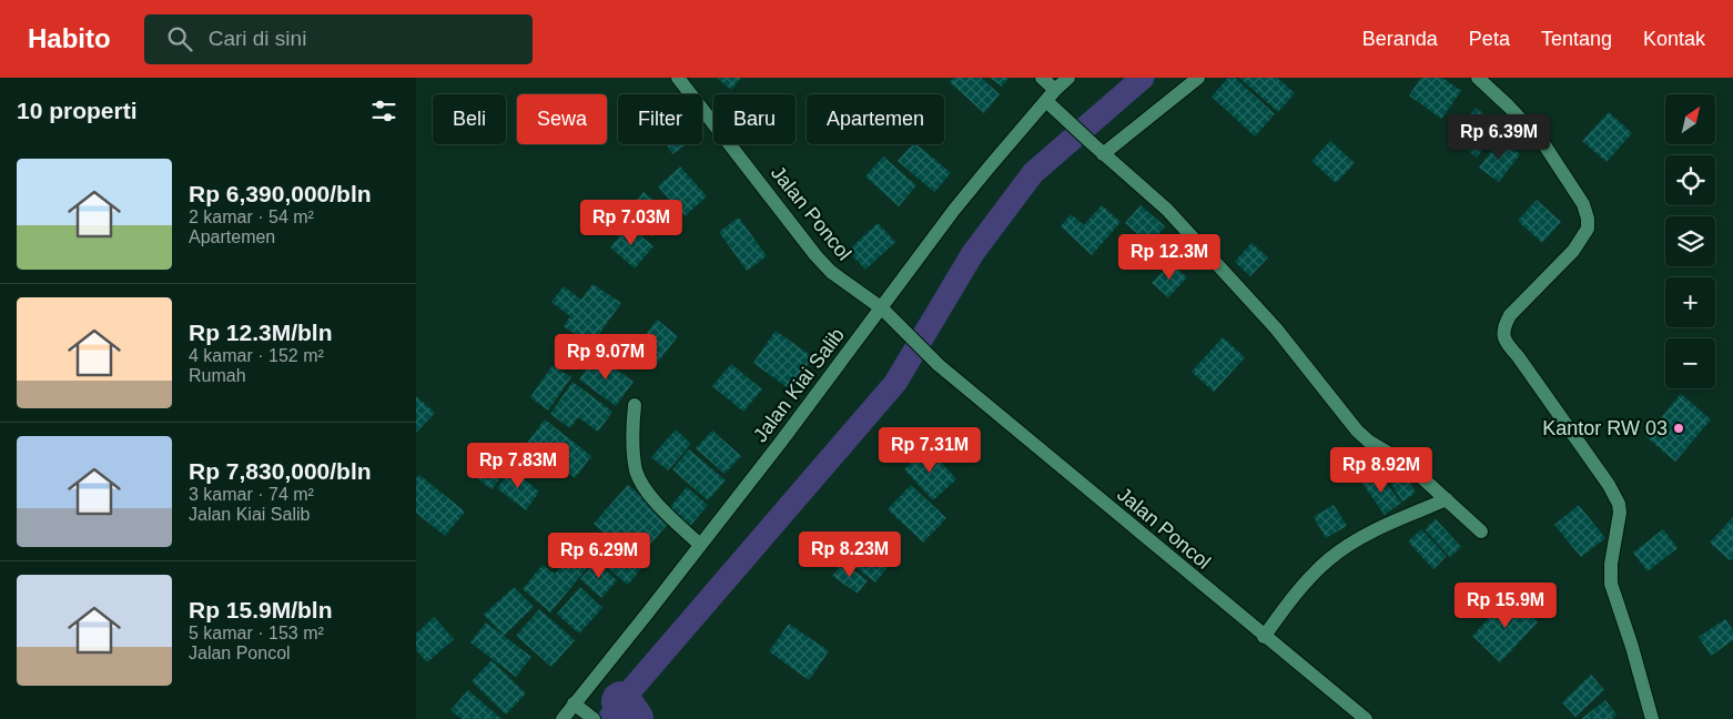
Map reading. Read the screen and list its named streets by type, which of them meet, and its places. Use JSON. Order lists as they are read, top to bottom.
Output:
{
  "streets": {
    "street": ["Jalan Poncol", "Jalan Kiai Salib"]
  },
  "crossings": [
    ["Jalan Poncol", "Jalan Kiai Salib"]
  ],
  "places": ["Kantor RW 03"],
  "north": "top right",
  "page": {
    "header": "Habito",
    "search": "Cari di sini",
    "nav": [
      "Beranda",
      "Peta",
      "Tentang",
      "Kontak"
    ],
    "heading": "10 properti",
    "map_buttons": ["+", "−"],
    "chip": [
      "Beli",
      "Sewa",
      "Filter",
      "Baru",
      "Apartemen"
    ],
    "price": [
      "Rp 6.39M",
      "Rp 7.03M",
      "Rp 12.3M",
      "Rp 9.07M",
      "Rp 7.31M",
      "Rp 7.83M",
      "Rp 8.92M",
      "Rp 8.23M",
      "Rp 6.29M",
      "Rp 15.9M"
    ],
    "list": [
      {
        "name": "Rp 6,390,000/bln",
        "note": "2 kamar · 54 m² · Apartemen"
      },
      {
        "name": "Rp 12.3M/bln",
        "note": "4 kamar · 152 m² · Rumah"
      },
      {
        "name": "Rp 7,830,000/bln",
        "note": "3 kamar · 74 m² · Jalan Kiai Salib"
      },
      {
        "name": "Rp 15.9M/bln",
        "note": "5 kamar · 153 m² · Jalan Poncol"
      }
    ]
  }
}
